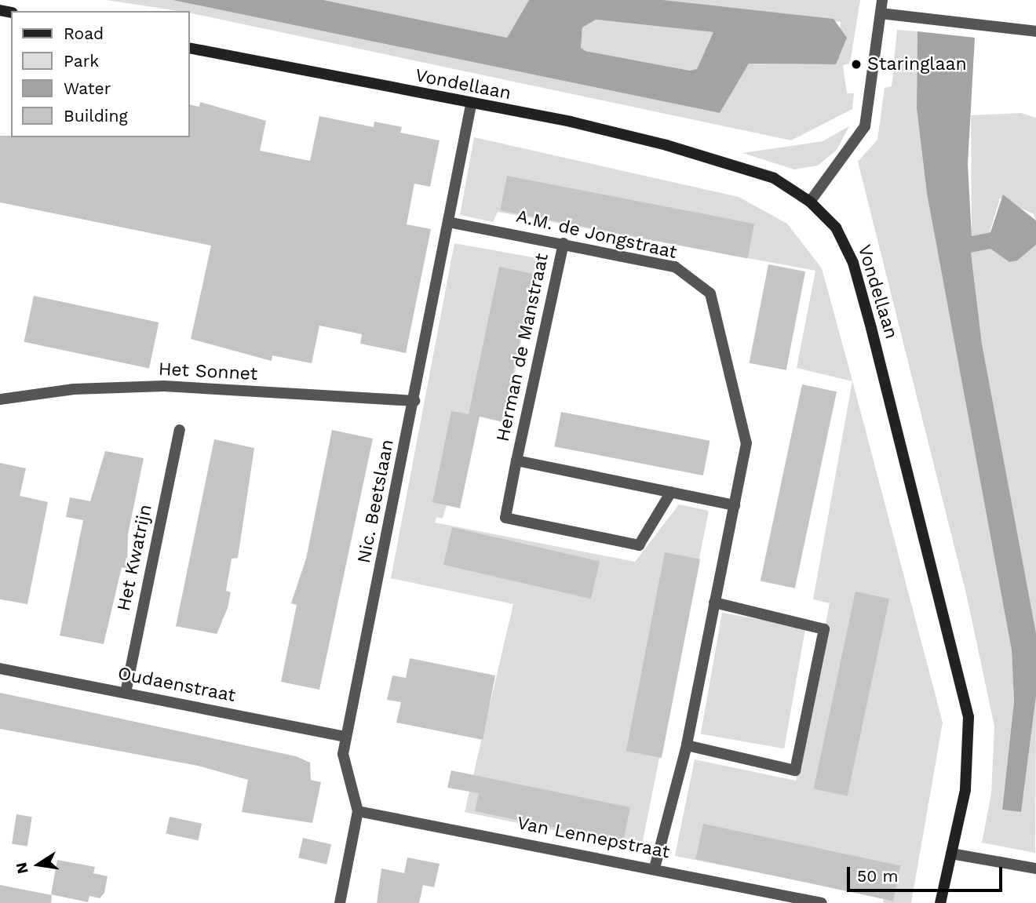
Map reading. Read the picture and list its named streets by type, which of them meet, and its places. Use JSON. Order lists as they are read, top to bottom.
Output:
{
  "streets": {
    "street": [
      "Vondellaan",
      "A.M. de Jongstraat",
      "Herman de Manstraat",
      "Het Sonnet",
      "Nic. Beetslaan",
      "Het Kwatrijn",
      "Oudaenstraat",
      "Van Lennepstraat"
    ]
  },
  "crossings": [
    ["Vondellaan", "Nic. Beetslaan"],
    ["A.M. de Jongstraat", "Herman de Manstraat"],
    ["A.M. de Jongstraat", "Nic. Beetslaan"],
    ["A.M. de Jongstraat", "Van Lennepstraat"],
    ["Het Sonnet", "Nic. Beetslaan"],
    ["Nic. Beetslaan", "Oudaenstraat"],
    ["Nic. Beetslaan", "Van Lennepstraat"],
    ["Het Kwatrijn", "Oudaenstraat"]
  ],
  "places": ["Staringlaan"],
  "legend": [
    "Road",
    "Park",
    "Water",
    "Building"
  ],
  "scale_bar": "50 m",
  "north": "left"
}
